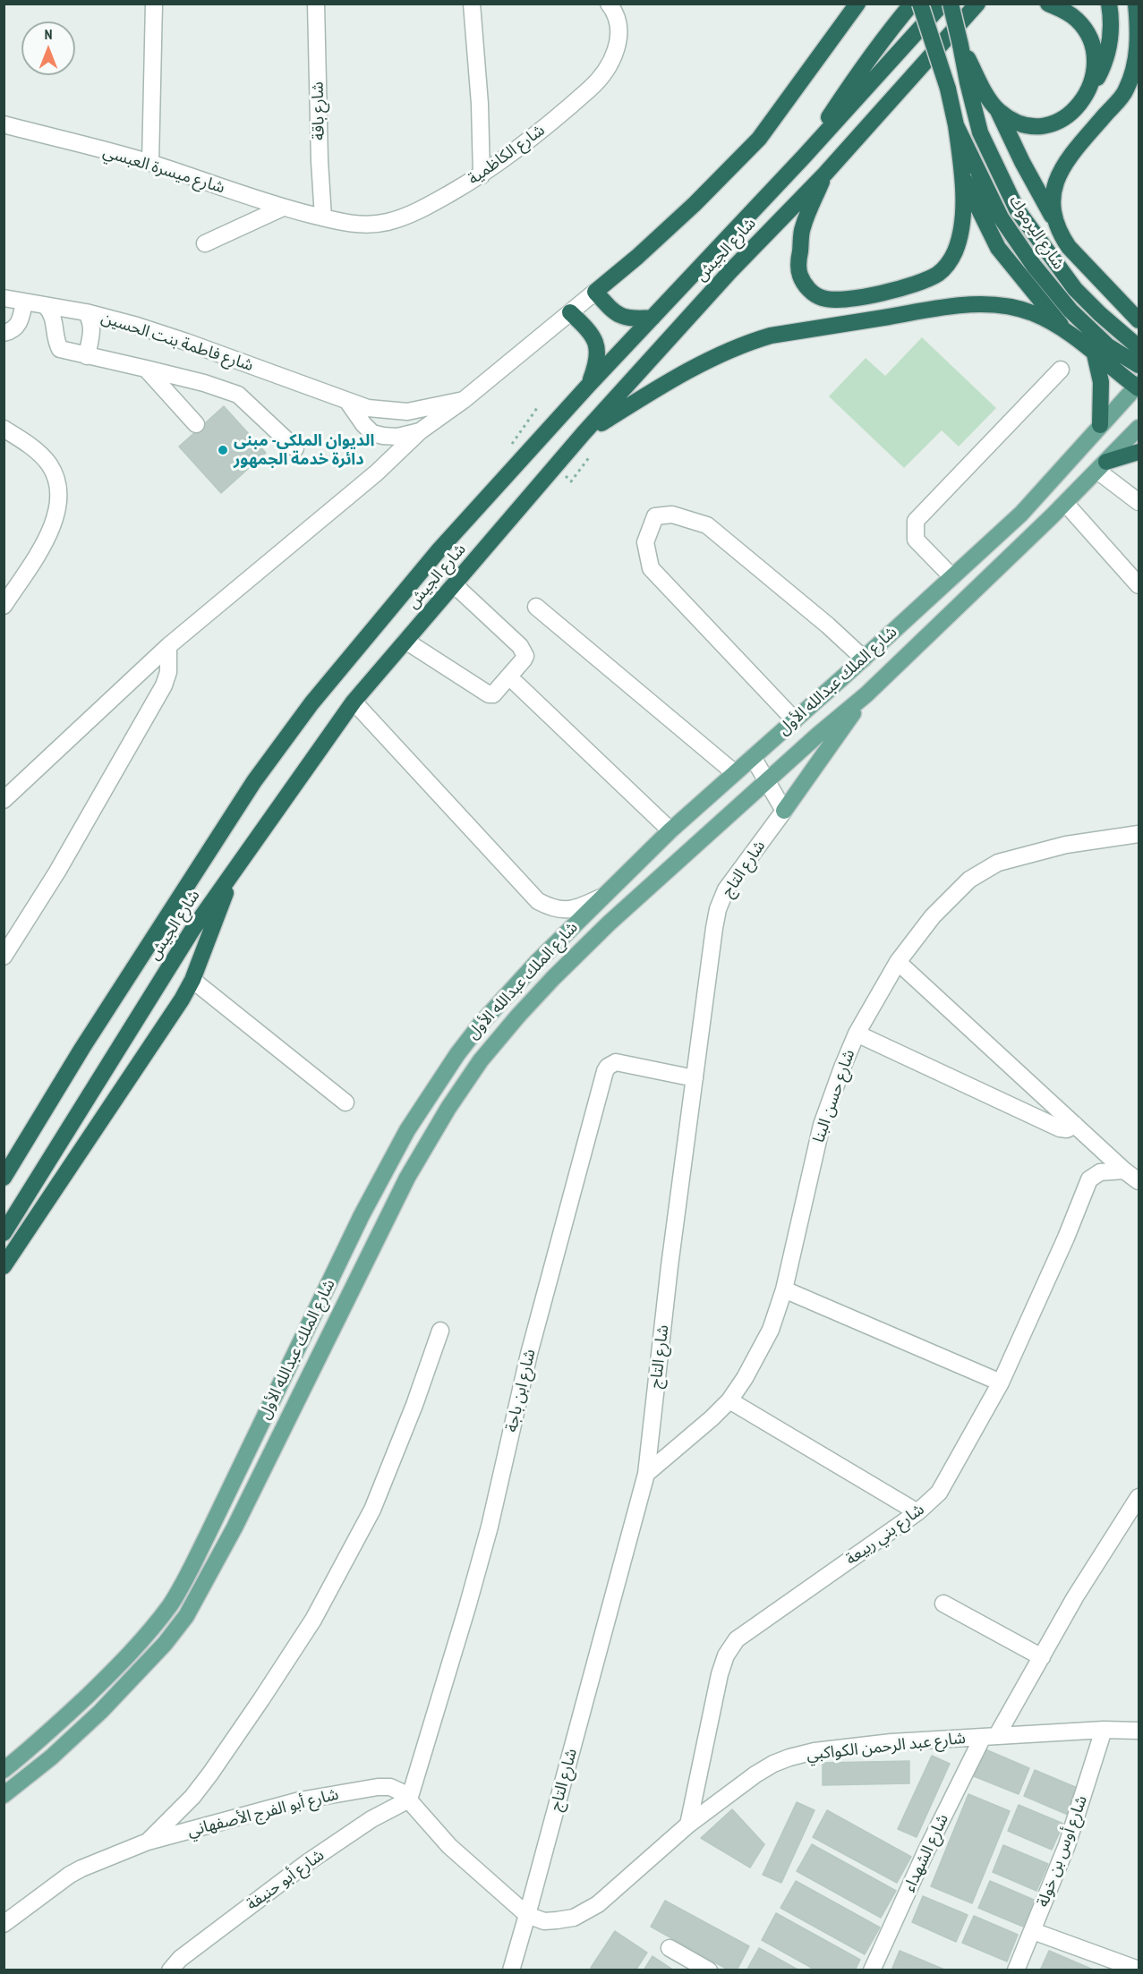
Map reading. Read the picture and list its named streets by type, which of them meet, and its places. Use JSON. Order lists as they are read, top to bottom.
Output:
{
  "streets": {
    "highway": ["شارع اليرموك", "شارع الجيش"],
    "main road": ["شارع الملك عبدالله الأول"],
    "street": [
      "شارع باقة",
      "شارع الكاظمية",
      "شارع ميسرة العبسي",
      "شارع فاطمة بنت الحسين",
      "شارع التاج",
      "شارع حسن البنا",
      "شارع ابن باجة",
      "شارع بني ربيعة",
      "شارع عبد الرحمن الكواكبي",
      "شارع أبو الفرج الأصفهاني",
      "شارع أوس بن خولة",
      "شارع الشهداء",
      "شارع أبو حنيفة"
    ]
  },
  "crossings": [
    ["شارع باقة", "شارع الكاظمية"],
    ["شارع باقة", "شارع ميسرة العبسي"],
    ["شارع الكاظمية", "شارع ميسرة العبسي"],
    ["شارع التاج", "شارع حسن البنا"],
    ["شارع التاج", "شارع ابن باجة"],
    ["شارع التاج", "شارع عبد الرحمن الكواكبي"],
    ["شارع التاج", "شارع أبو الفرج الأصفهاني"],
    ["شارع ابن باجة", "شارع أبو الفرج الأصفهاني"],
    ["شارع ابن باجة", "شارع أبو حنيفة"],
    ["شارع بني ربيعة", "شارع عبد الرحمن الكواكبي"],
    ["شارع عبد الرحمن الكواكبي", "شارع أبو الفرج الأصفهاني"],
    ["شارع عبد الرحمن الكواكبي", "شارع أوس بن خولة"],
    ["شارع عبد الرحمن الكواكبي", "شارع الشهداء"],
    ["شارع أبو الفرج الأصفهاني", "شارع أبو حنيفة"]
  ],
  "places": ["الديوان الملكي- مبنى دائرة خدمة الجمهور"],
  "north": "top"
}
